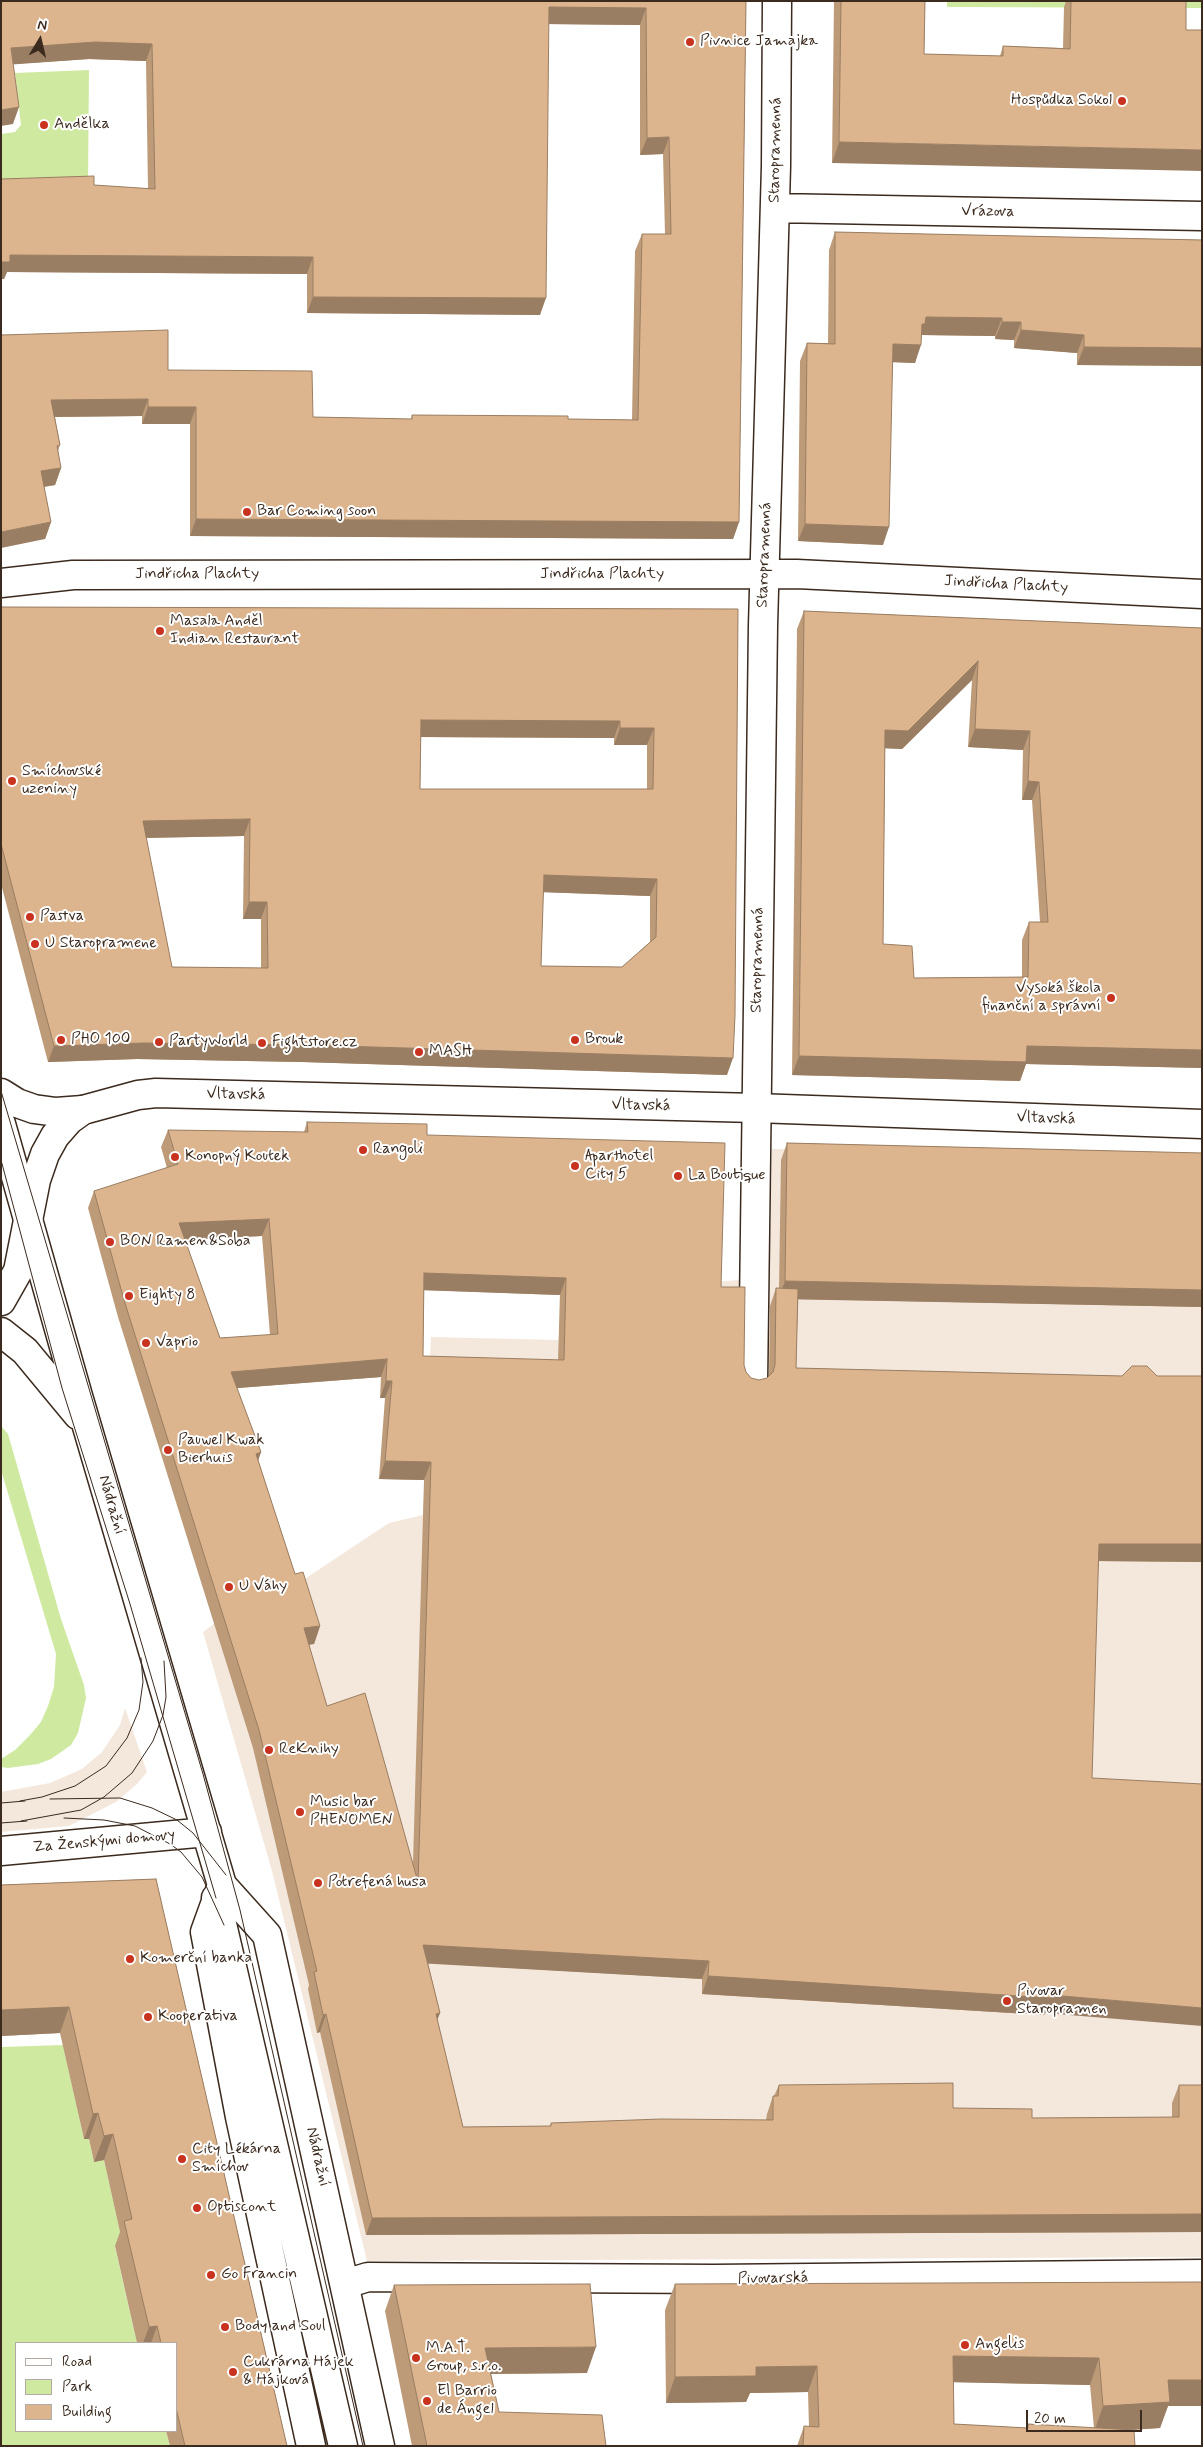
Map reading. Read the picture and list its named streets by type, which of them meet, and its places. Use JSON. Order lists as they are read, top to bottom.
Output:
{
  "streets": {
    "street": [
      "Staropramenná",
      "Vrázova",
      "Jindřicha Plachty",
      "Vltavská",
      "Nádražní",
      "Za Ženskými domovy",
      "Pivovarská"
    ]
  },
  "crossings": [
    ["Staropramenná", "Vrázova"],
    ["Staropramenná", "Jindřicha Plachty"],
    ["Staropramenná", "Vltavská"],
    ["Vltavská", "Nádražní"],
    ["Nádražní", "Za Ženskými domovy"],
    ["Nádražní", "Pivovarská"]
  ],
  "places": [
    "Pivnice Jamajka",
    "Hospůdka Sokol",
    "Andělka",
    "Bar Coming soon",
    "Masala Anděl Indian Restaurant",
    "Smíchovské uzeniny",
    "Pastva",
    "U Staropramene",
    "Vysoká škola finanční a správní",
    "PHO 100",
    "Brouk",
    "PartyWorld",
    "Fightstore.cz",
    "MASH",
    "Rangoli",
    "Konopný Koutek",
    "Aparthotel City 5",
    "La Boutique",
    "BON Ramen&Soba",
    "Eighty 8",
    "Vaprio",
    "Pauwel Kwak Bierhuis",
    "U Váhy",
    "ReKnihy",
    "Music bar PHENOMEN",
    "Potrefená husa",
    "Komerční banka",
    "Pivovar Staropramen",
    "Kooperativa",
    "City Lékárna Smíchov",
    "Optiscont",
    "Go Francin",
    "Body and Soul",
    "Angelis",
    "M.A.T. Group, s.r.o.",
    "Cukrárna Hájek & Hájková",
    "El Barrio de Ángel"
  ],
  "legend": ["Road", "Park", "Building"],
  "scale_bar": "20 m",
  "north": "top"
}
